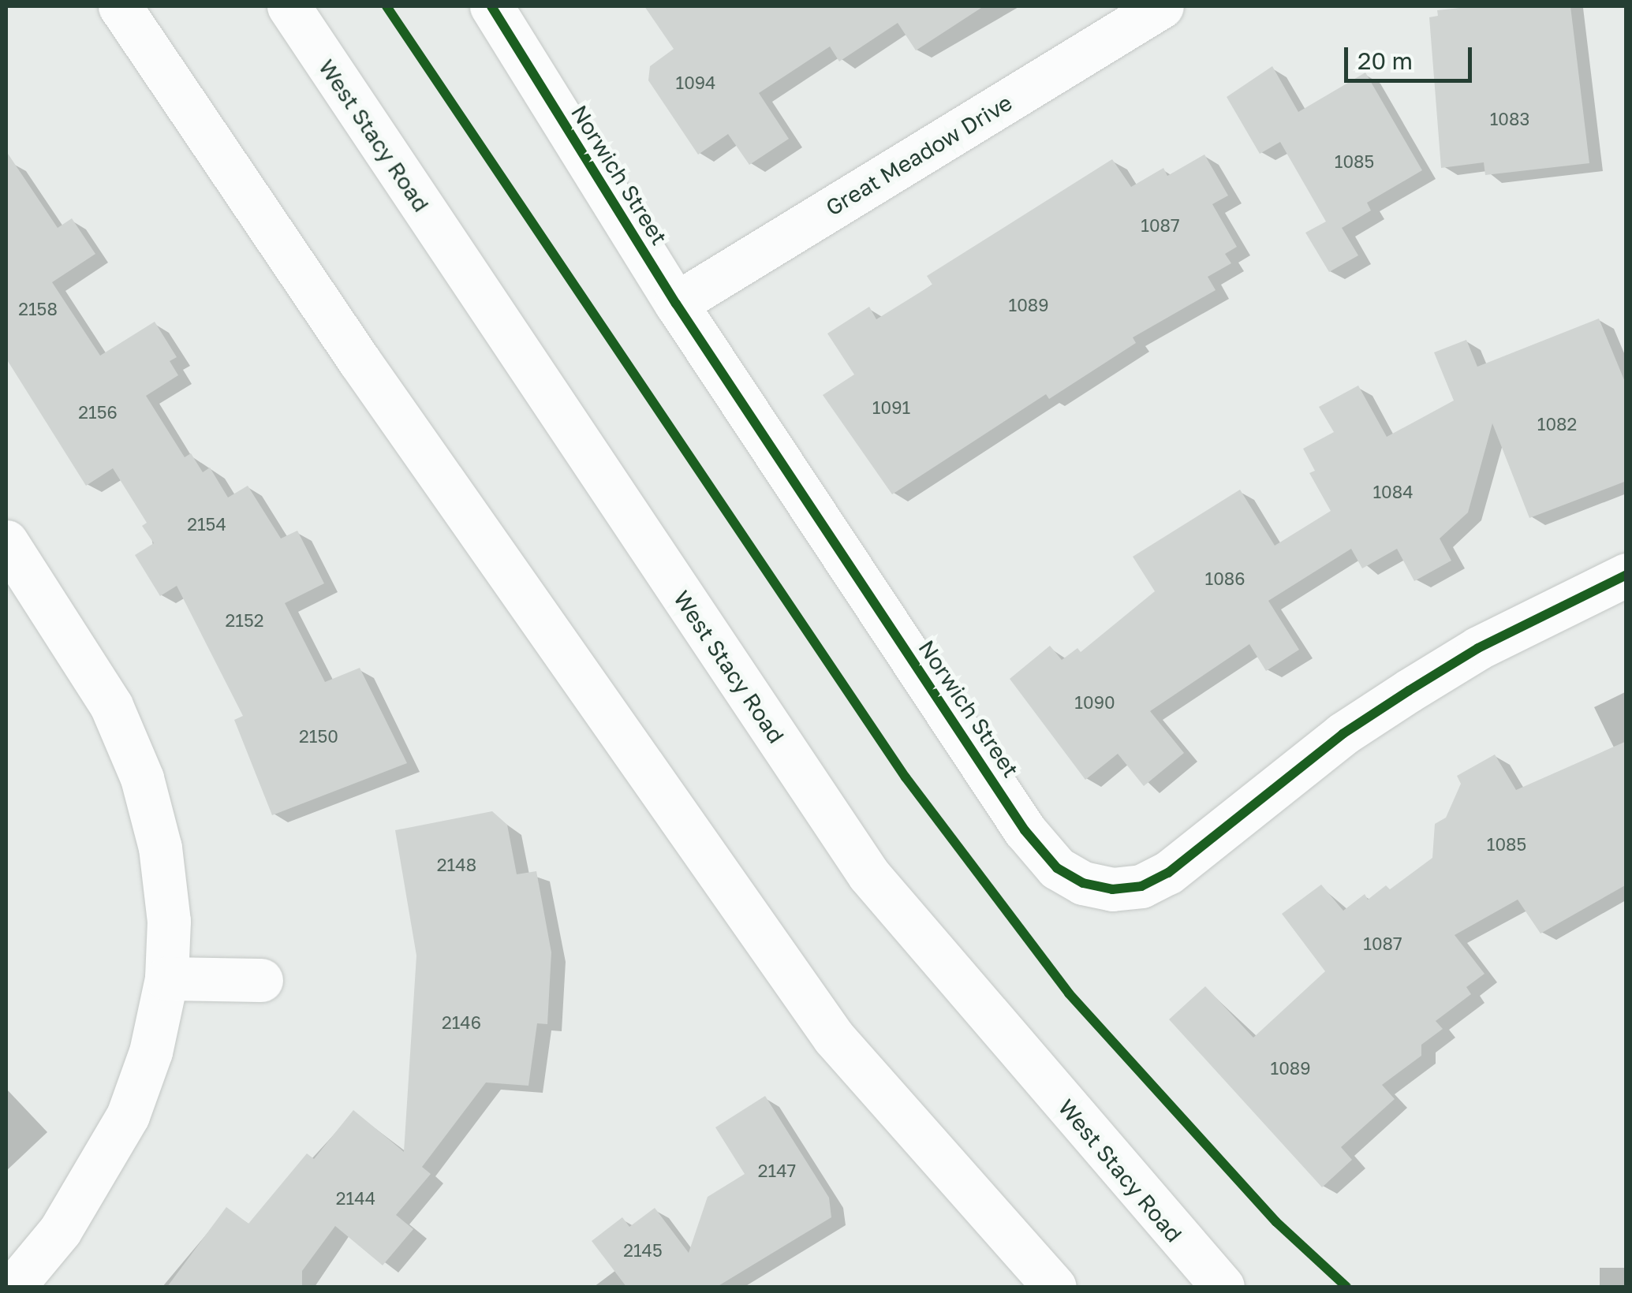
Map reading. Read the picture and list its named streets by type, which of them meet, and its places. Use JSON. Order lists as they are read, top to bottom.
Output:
{
  "streets": {
    "street": ["West Stacy Road", "Great Meadow Drive", "Norwich Street"]
  },
  "crossings": [
    ["Great Meadow Drive", "Norwich Street"]
  ],
  "house_numbers": [
    "1094",
    "1083",
    "1085",
    "1087",
    "1089",
    "2158",
    "1091",
    "2156",
    "1082",
    "1084",
    "2154",
    "1086",
    "2152",
    "1090",
    "2150",
    "1085",
    "2148",
    "1087",
    "2146",
    "1089",
    "2147",
    "2144",
    "2145"
  ],
  "scale_bar": "20 m"
}
